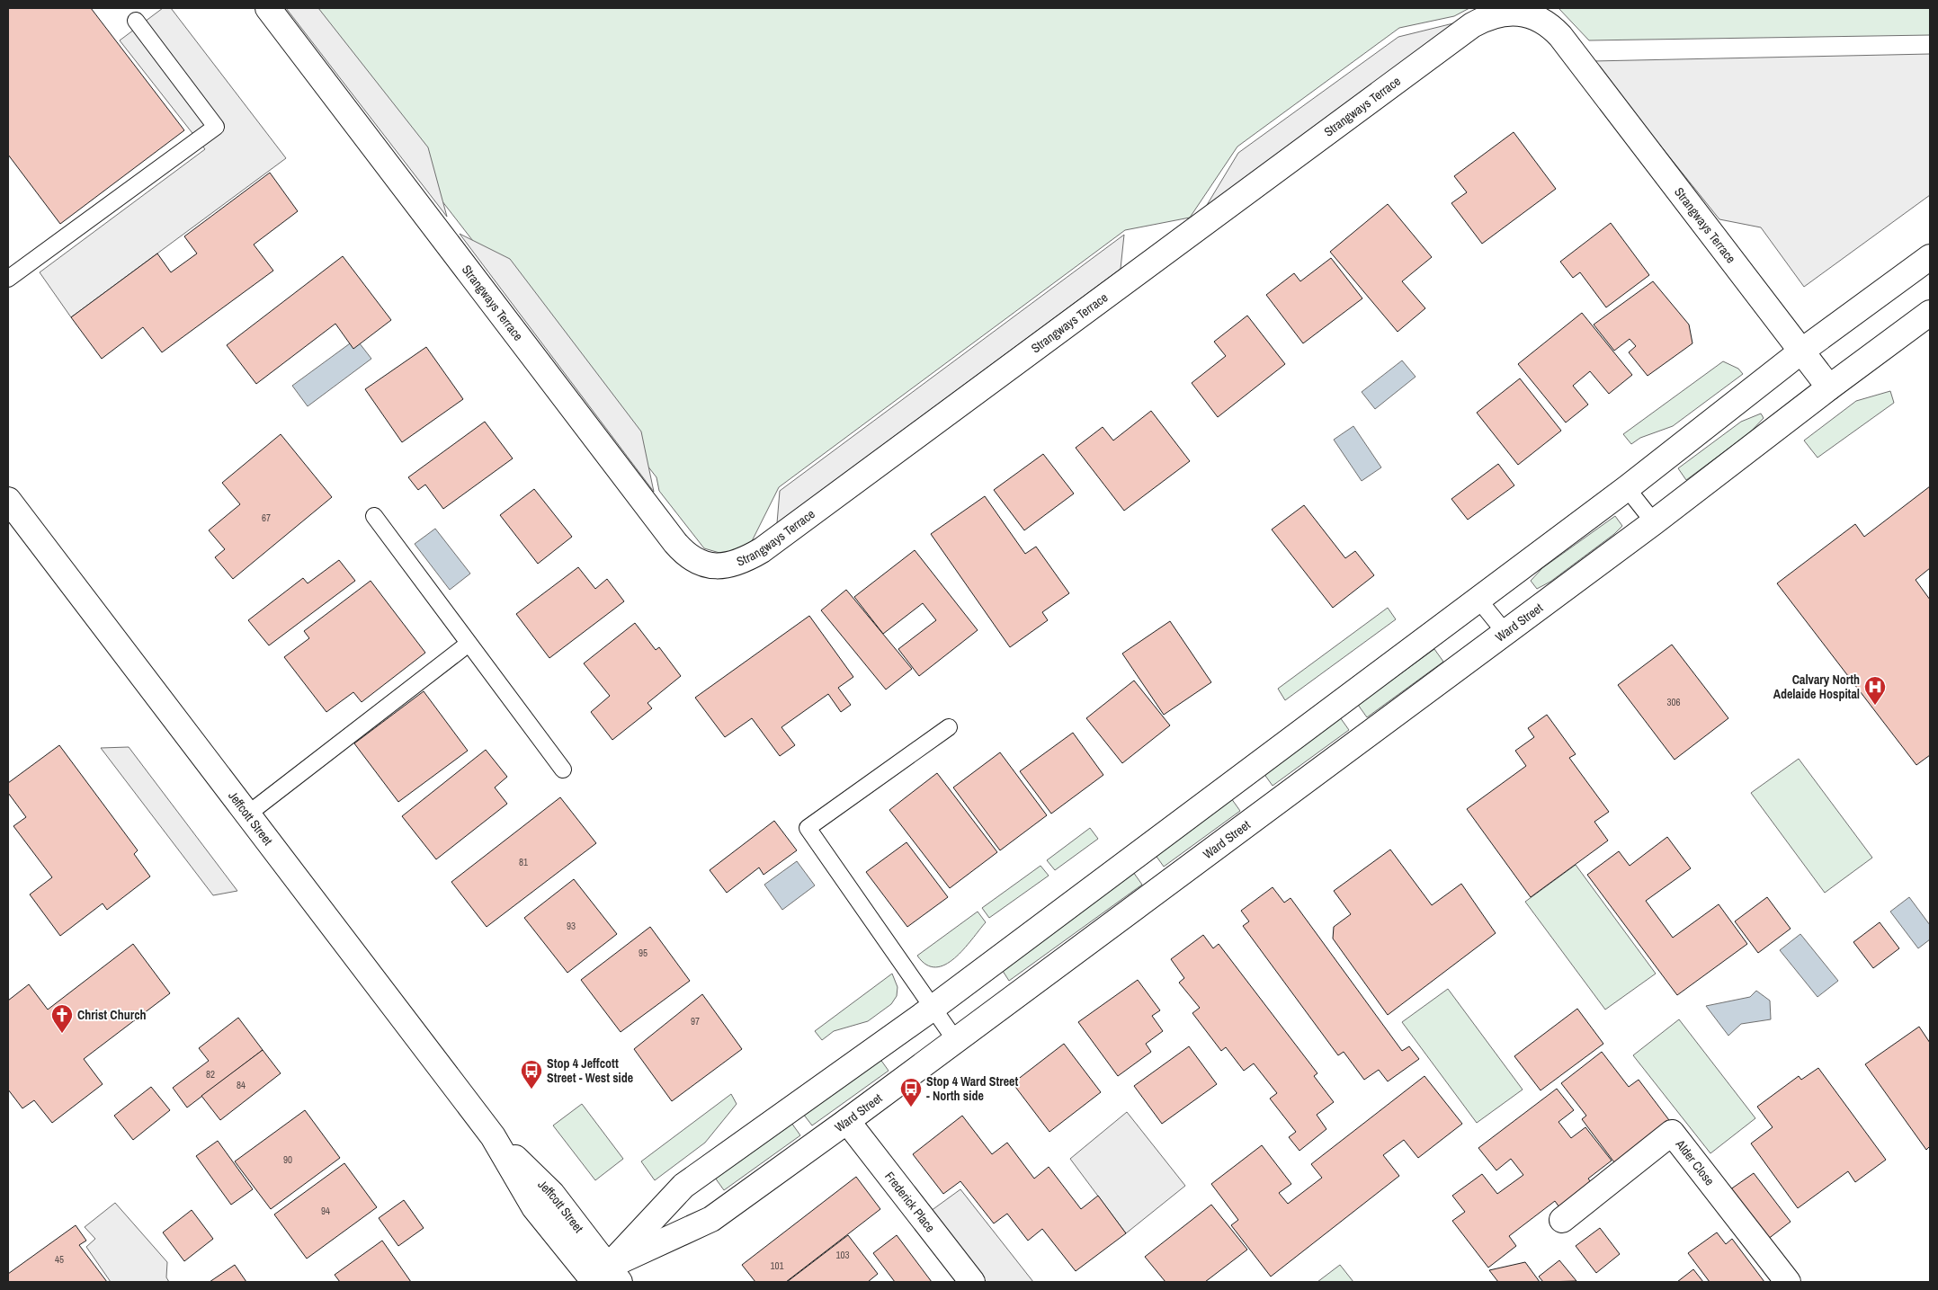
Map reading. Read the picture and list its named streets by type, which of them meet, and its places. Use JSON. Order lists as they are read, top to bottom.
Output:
{
  "streets": {
    "street": [
      "Strangways Terrace",
      "Ward Street",
      "Jeffcott Street",
      "Alder Close",
      "Frederick Place"
    ]
  },
  "crossings": [
    ["Strangways Terrace", "Ward Street"],
    ["Ward Street", "Jeffcott Street"],
    ["Ward Street", "Frederick Place"]
  ],
  "places": {
    "hospital": ["Calvary North Adelaide Hospital"],
    "church": ["Christ Church"],
    "bus stop": ["Stop 4 Jeffcott Street - West side", "Stop 4 Ward Street - North side"]
  },
  "house_numbers": [
    "67",
    "306",
    "81",
    "93",
    "95",
    "97",
    "82",
    "84",
    "90",
    "94",
    "103",
    "45",
    "101"
  ]
}
